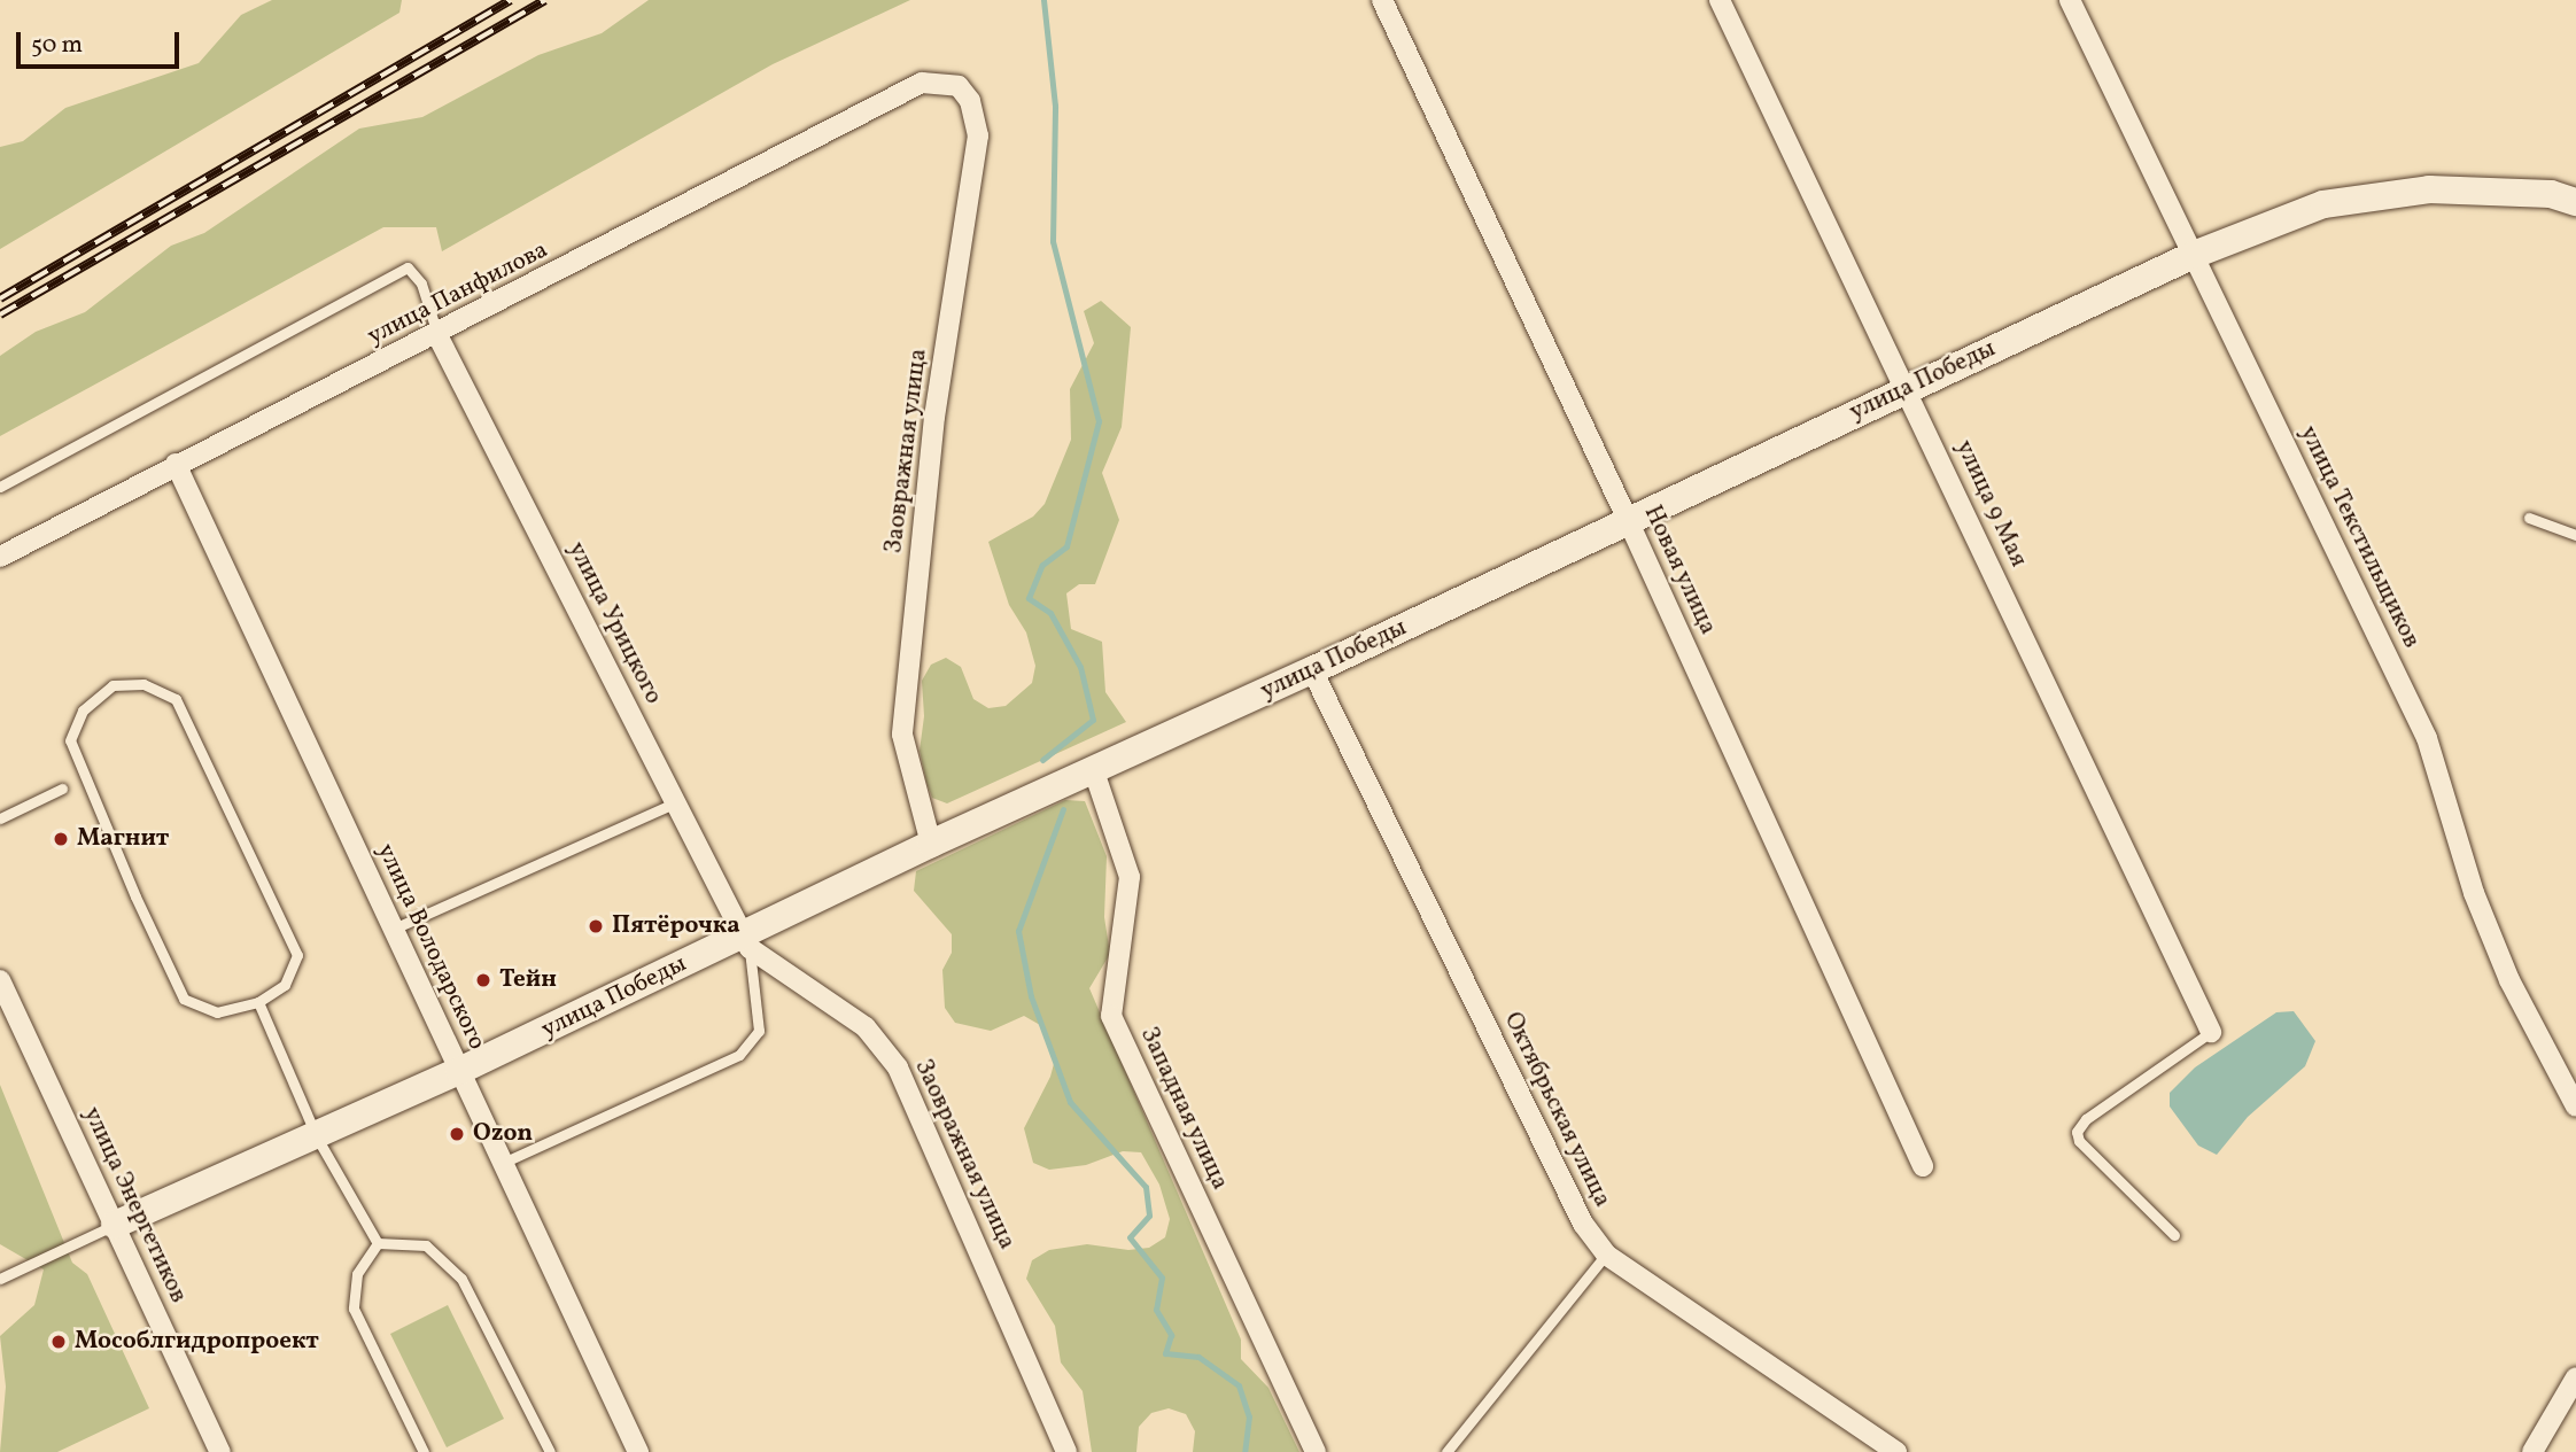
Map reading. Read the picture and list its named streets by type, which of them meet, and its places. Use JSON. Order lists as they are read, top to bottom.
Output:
{
  "streets": {
    "street": [
      "улица Панфилова",
      "улица Победы",
      "Заовражная улица",
      "улица 9 Мая",
      "улица Текстильщиков",
      "Новая улица",
      "улица Урицкого",
      "улица Володарского",
      "Западная улица",
      "Октябрьская улица",
      "улица Энергетиков"
    ]
  },
  "crossings": [
    ["улица Панфилова", "Заовражная улица"],
    ["улица Панфилова", "улица Урицкого"],
    ["улица Панфилова", "улица Володарского"],
    ["улица Победы", "Заовражная улица"],
    ["улица Победы", "улица 9 Мая"],
    ["улица Победы", "улица Текстильщиков"],
    ["улица Победы", "Новая улица"],
    ["улица Победы", "улица Урицкого"],
    ["улица Победы", "улица Володарского"],
    ["улица Победы", "Западная улица"],
    ["улица Победы", "Октябрьская улица"],
    ["улица Победы", "улица Энергетиков"],
    ["Заовражная улица", "улица Урицкого"]
  ],
  "places": [
    "Магнит",
    "Пятёрочка",
    "Тейн",
    "Ozon",
    "Мособлгидропроект"
  ],
  "scale_bar": "50 m"
}
